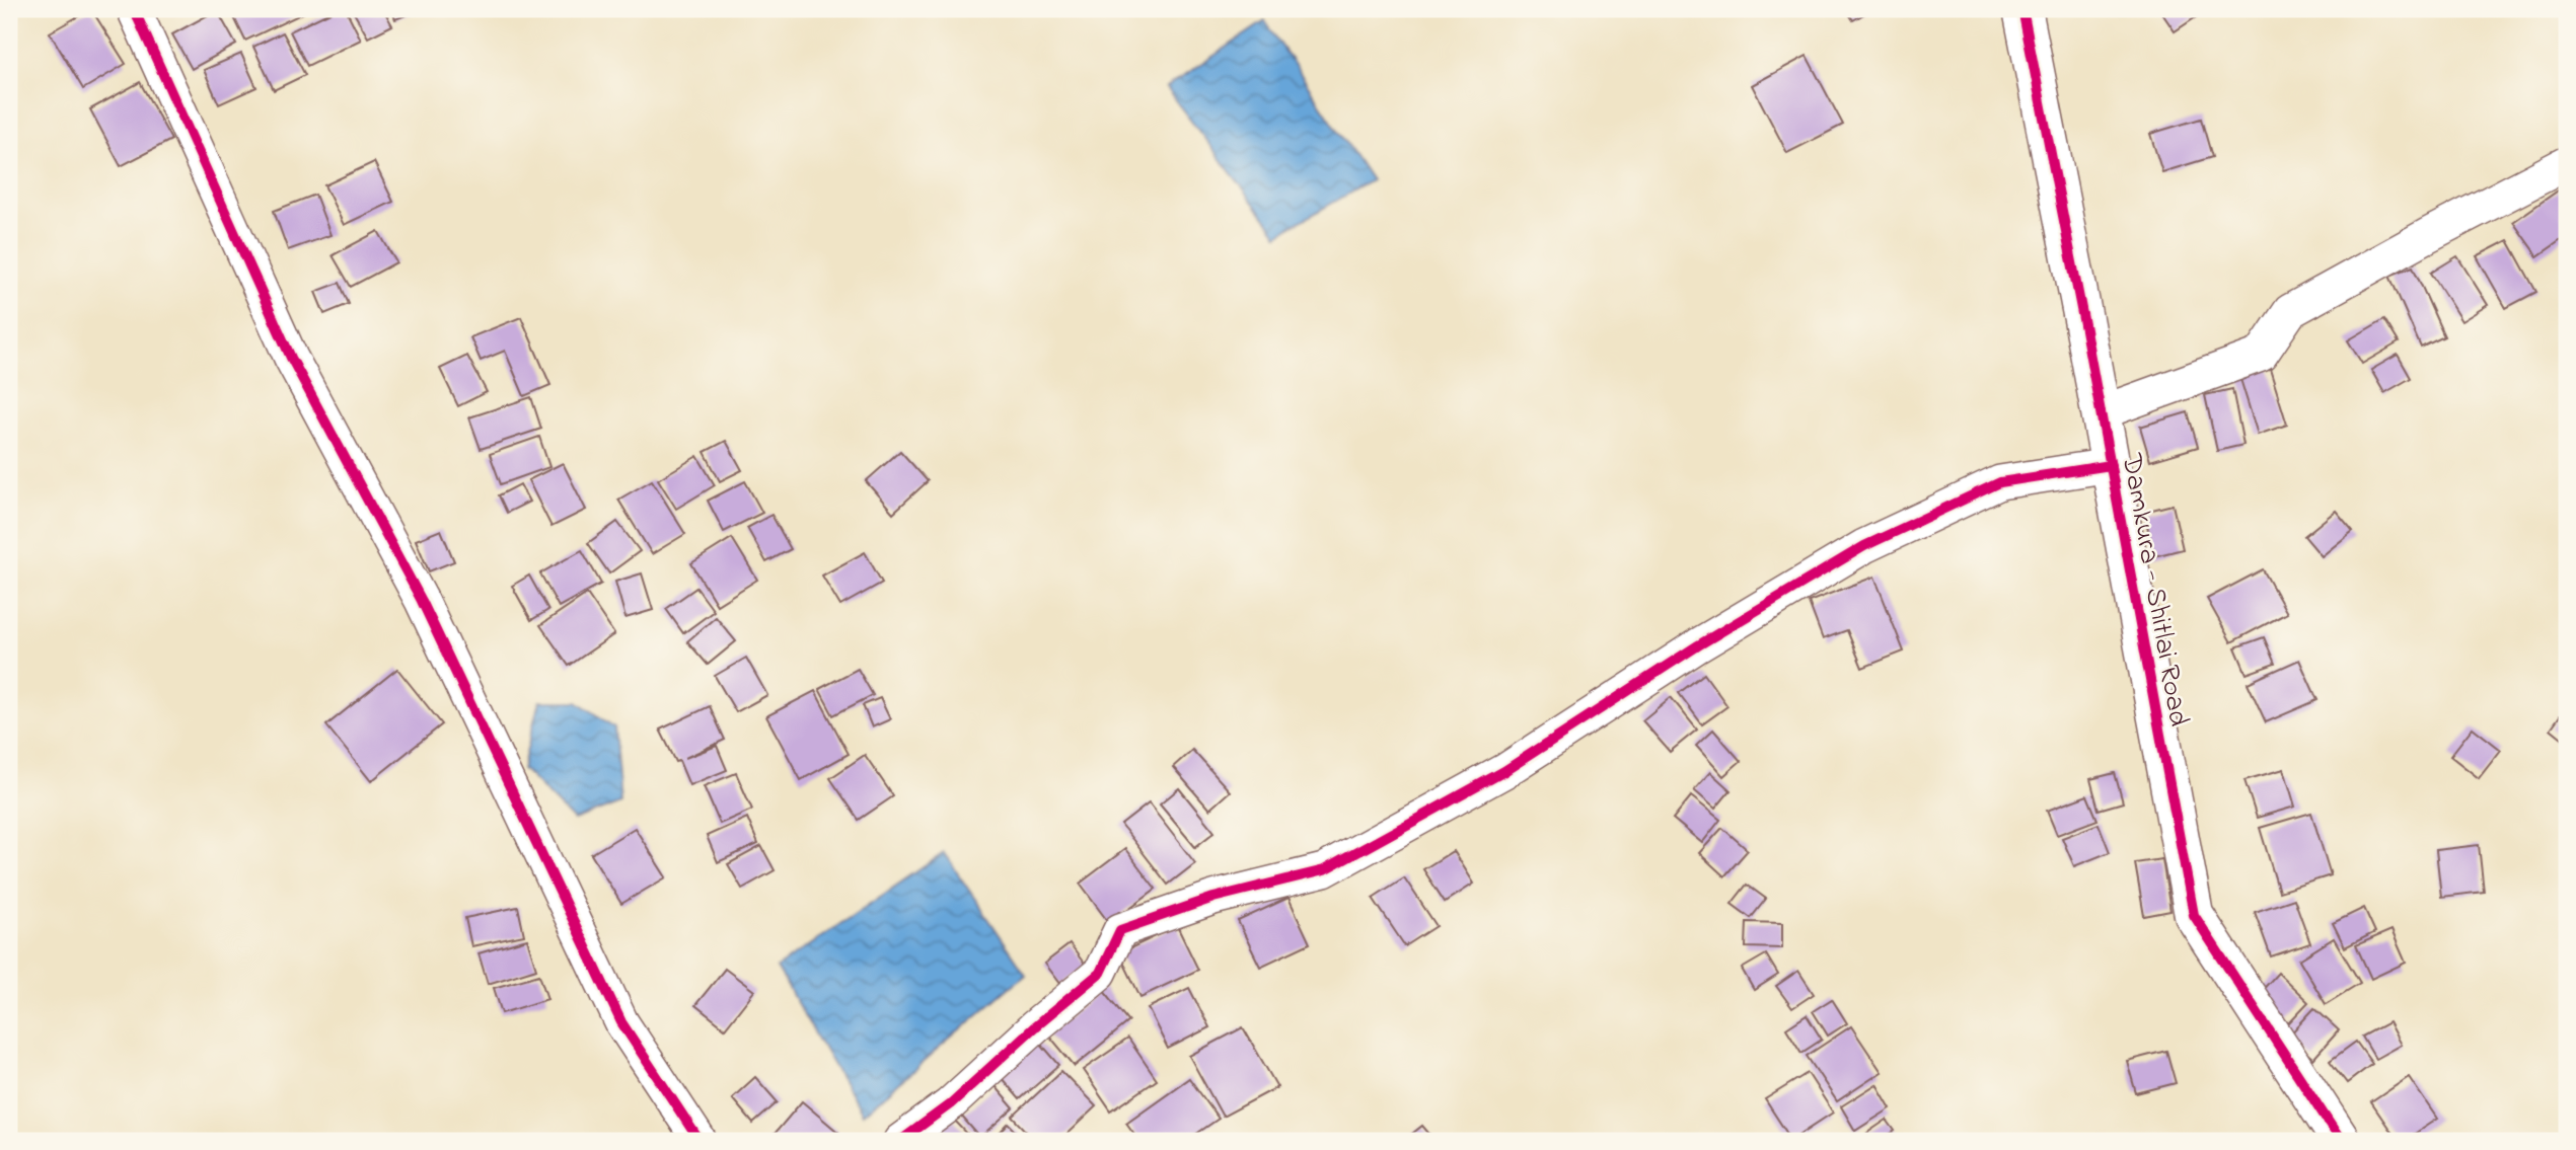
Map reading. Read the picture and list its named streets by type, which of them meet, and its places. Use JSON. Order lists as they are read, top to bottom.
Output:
{
  "streets": {
    "street": ["Damkura - Shitlai Road"]
  }
}
